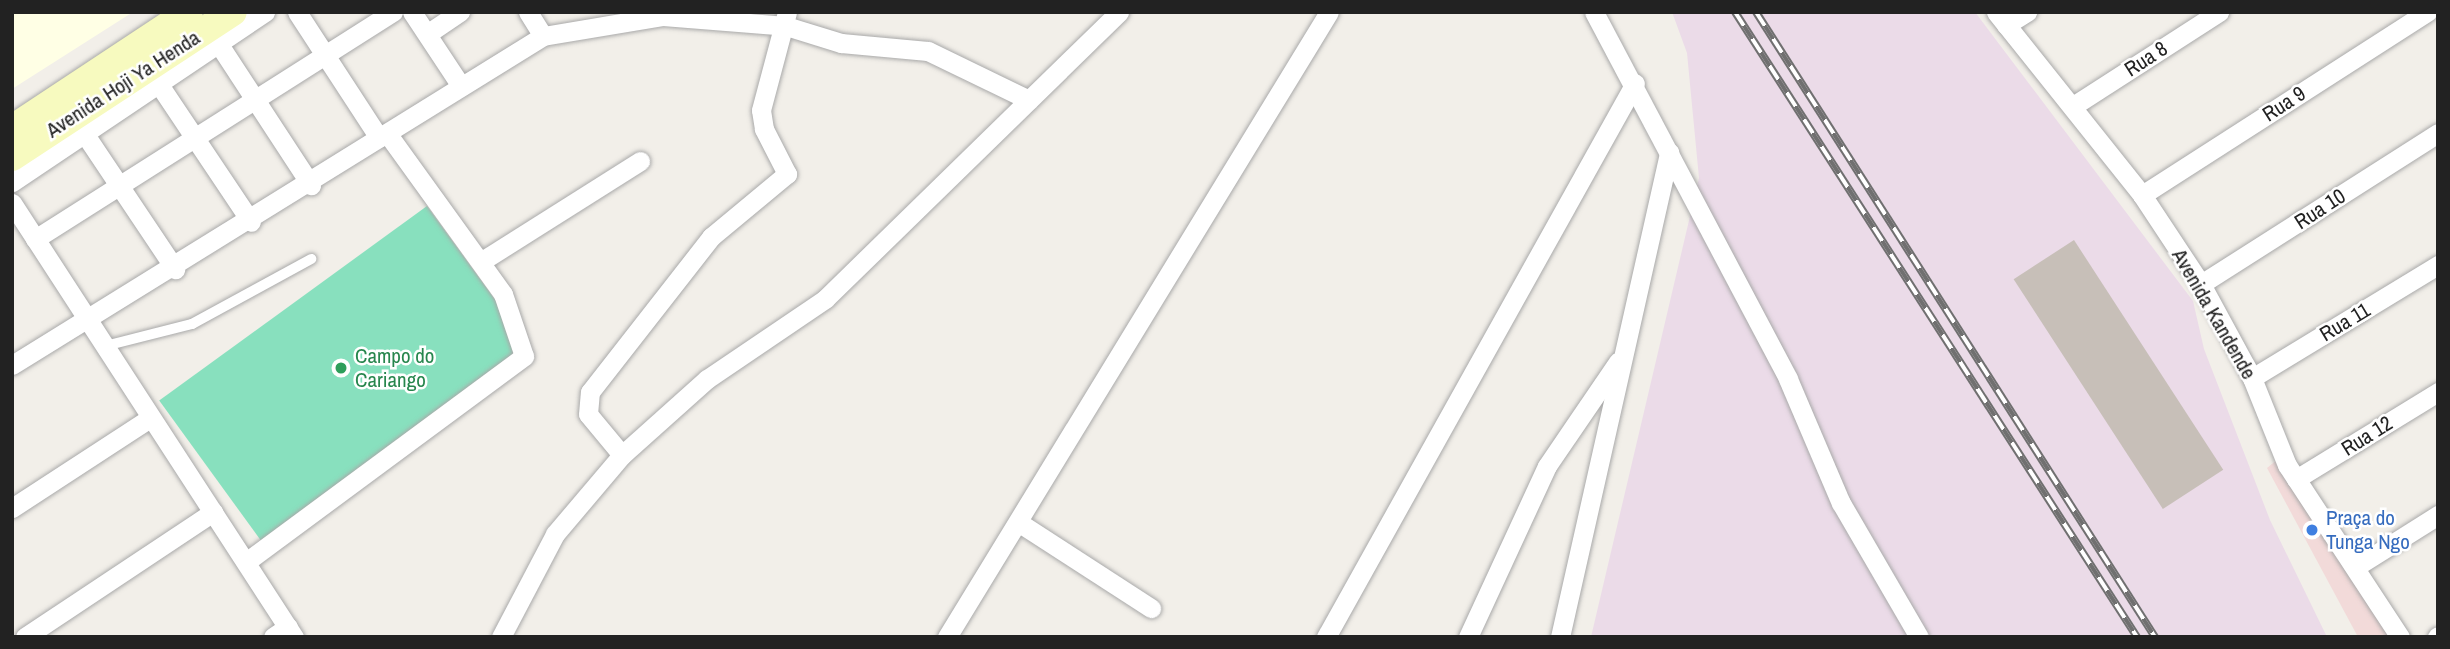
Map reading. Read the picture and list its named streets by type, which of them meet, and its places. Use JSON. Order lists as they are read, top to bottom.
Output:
{
  "streets": {
    "main road": ["Avenida Hoji Ya Henda"],
    "street": [
      "Rua 8",
      "Rua 9",
      "Rua 10",
      "Avenida Kandende",
      "Rua 11",
      "Rua 12"
    ]
  },
  "crossings": [
    ["Rua 8", "Avenida Kandende"],
    ["Rua 9", "Avenida Kandende"],
    ["Rua 10", "Avenida Kandende"],
    ["Avenida Kandende", "Rua 11"],
    ["Avenida Kandende", "Rua 12"]
  ],
  "places": ["Campo do Cariango", "Praça do Tunga Ngo"]
}
